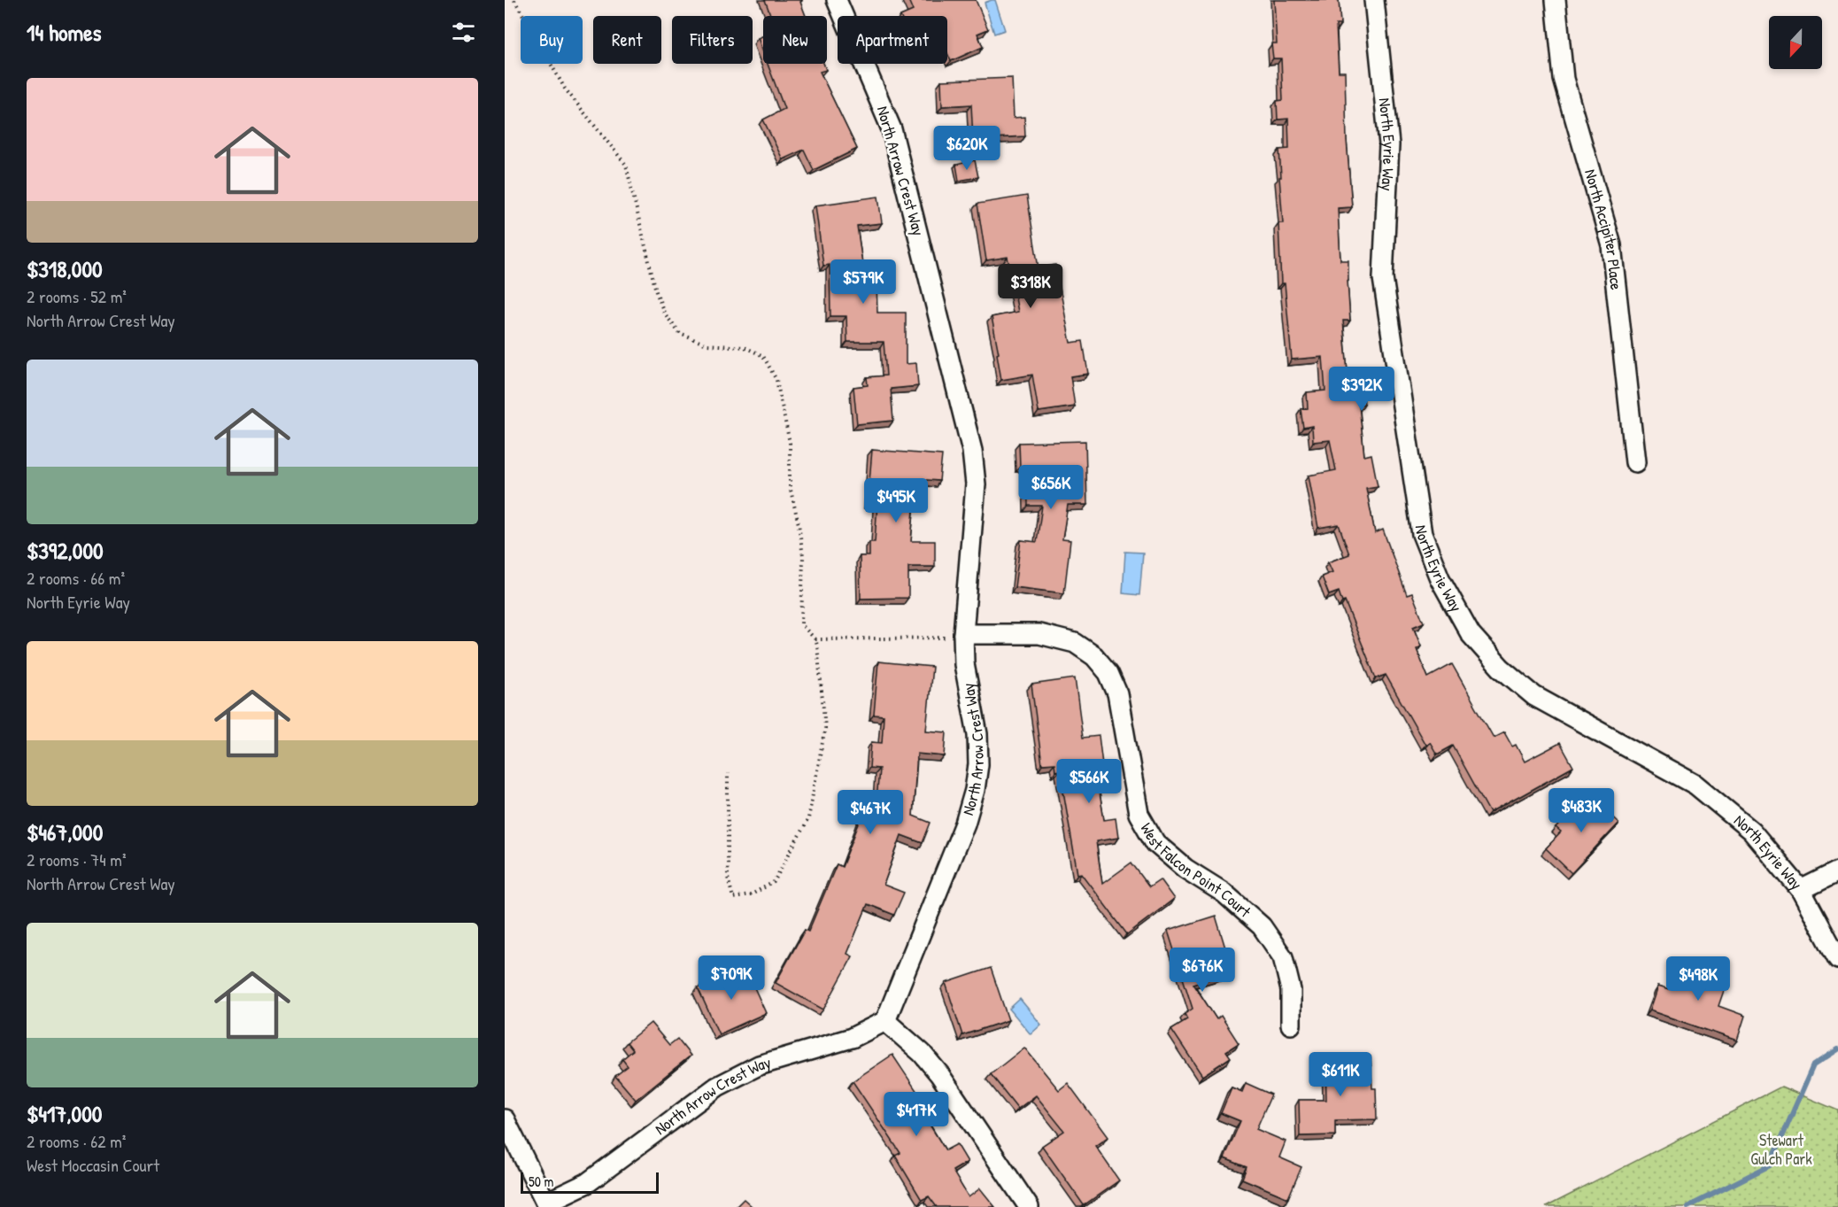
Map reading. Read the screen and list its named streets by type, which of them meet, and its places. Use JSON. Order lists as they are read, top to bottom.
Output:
{
  "streets": {
    "street": [
      "North Eyrie Way",
      "North Arrow Crest Way",
      "North Accipiter Place",
      "West Falcon Point Court"
    ]
  },
  "crossings": [
    ["North Arrow Crest Way", "West Falcon Point Court"]
  ],
  "parks": ["Stewart Gulch Park"],
  "scale_bar": "50 m",
  "north": "bottom",
  "page": {
    "heading": "14 homes",
    "chip": [
      "Buy",
      "Rent",
      "Filters",
      "New",
      "Apartment"
    ],
    "list": [
      {
        "name": "$318,000",
        "note": "2 rooms · 52 m² · North Arrow Crest Way"
      },
      {
        "name": "$392,000",
        "note": "2 rooms · 66 m² · North Eyrie Way"
      },
      {
        "name": "$467,000",
        "note": "2 rooms · 74 m² · North Arrow Crest Way"
      },
      {
        "name": "$417,000",
        "note": "2 rooms · 62 m² · West Moccasin Court"
      }
    ],
    "price": [
      "$620K",
      "$579K",
      "$318K",
      "$392K",
      "$656K",
      "$495K",
      "$566K",
      "$483K",
      "$467K",
      "$676K",
      "$709K",
      "$498K",
      "$611K",
      "$417K"
    ],
    "scale": "50 m"
  }
}
